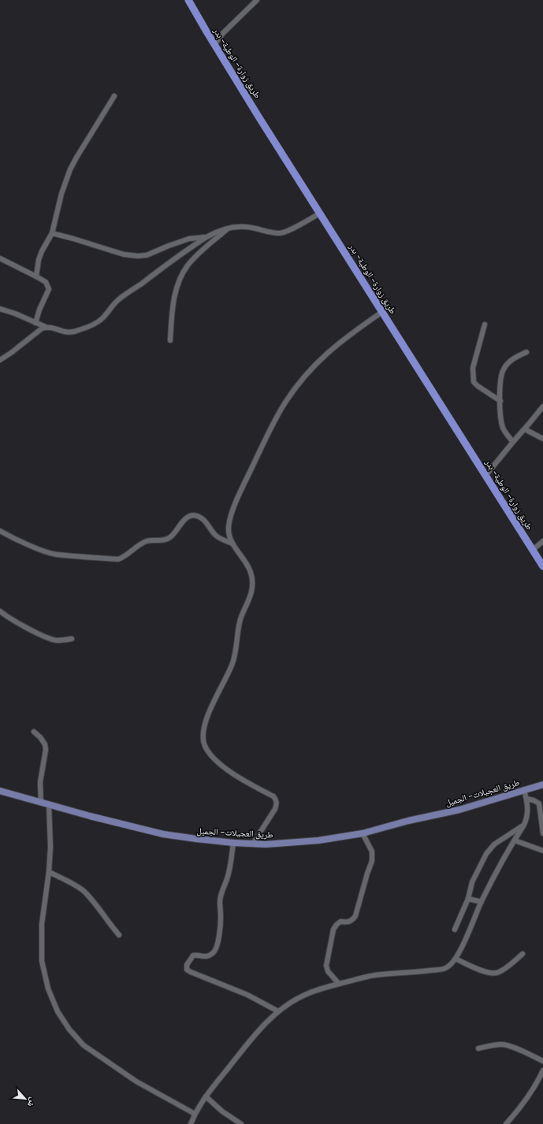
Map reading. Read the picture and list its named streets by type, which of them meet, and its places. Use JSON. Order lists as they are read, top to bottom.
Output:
{
  "streets": {
    "highway": ["طريق زوارة- الوطية- بدر"],
    "main road": ["طريق العجيلات- الجميل"]
  },
  "north": "bottom right"
}
